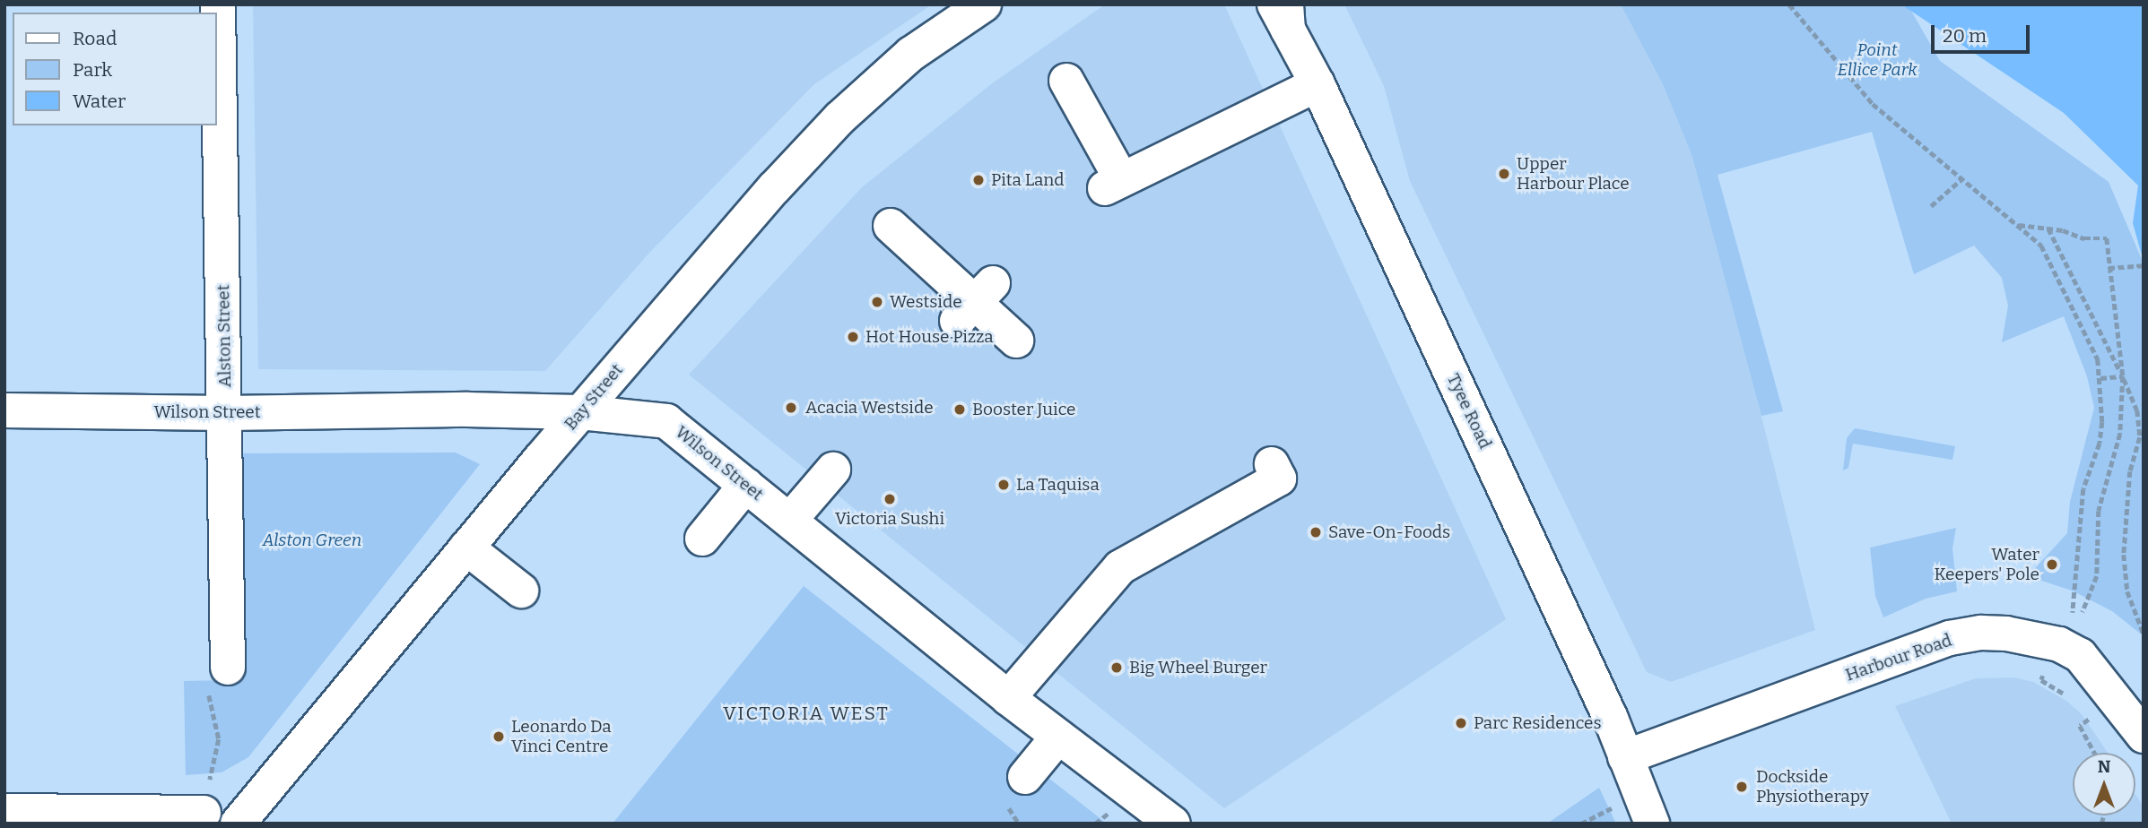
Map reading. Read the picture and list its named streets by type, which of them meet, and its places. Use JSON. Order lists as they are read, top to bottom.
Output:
{
  "streets": {
    "street": [
      "Alston Street",
      "Bay Street",
      "Tyee Road",
      "Wilson Street",
      "Harbour Road"
    ]
  },
  "crossings": [
    ["Alston Street", "Wilson Street"],
    ["Bay Street", "Wilson Street"],
    ["Tyee Road", "Harbour Road"]
  ],
  "districts": ["VICTORIA WEST"],
  "parks": ["Point Ellice Park", "Alston Green"],
  "places": [
    "Upper Harbour Place",
    "Pita Land",
    "Westside",
    "Hot House Pizza",
    "Acacia Westside",
    "Booster Juice",
    "La Taquisa",
    "Victoria Sushi",
    "Save-On-Foods",
    "Water Keepers' Pole",
    "Big Wheel Burger",
    "Parc Residences",
    "Leonardo Da Vinci Centre",
    "Dockside Physiotherapy"
  ],
  "legend": ["Road", "Park", "Water"],
  "scale_bar": "20 m",
  "north": "top"
}
